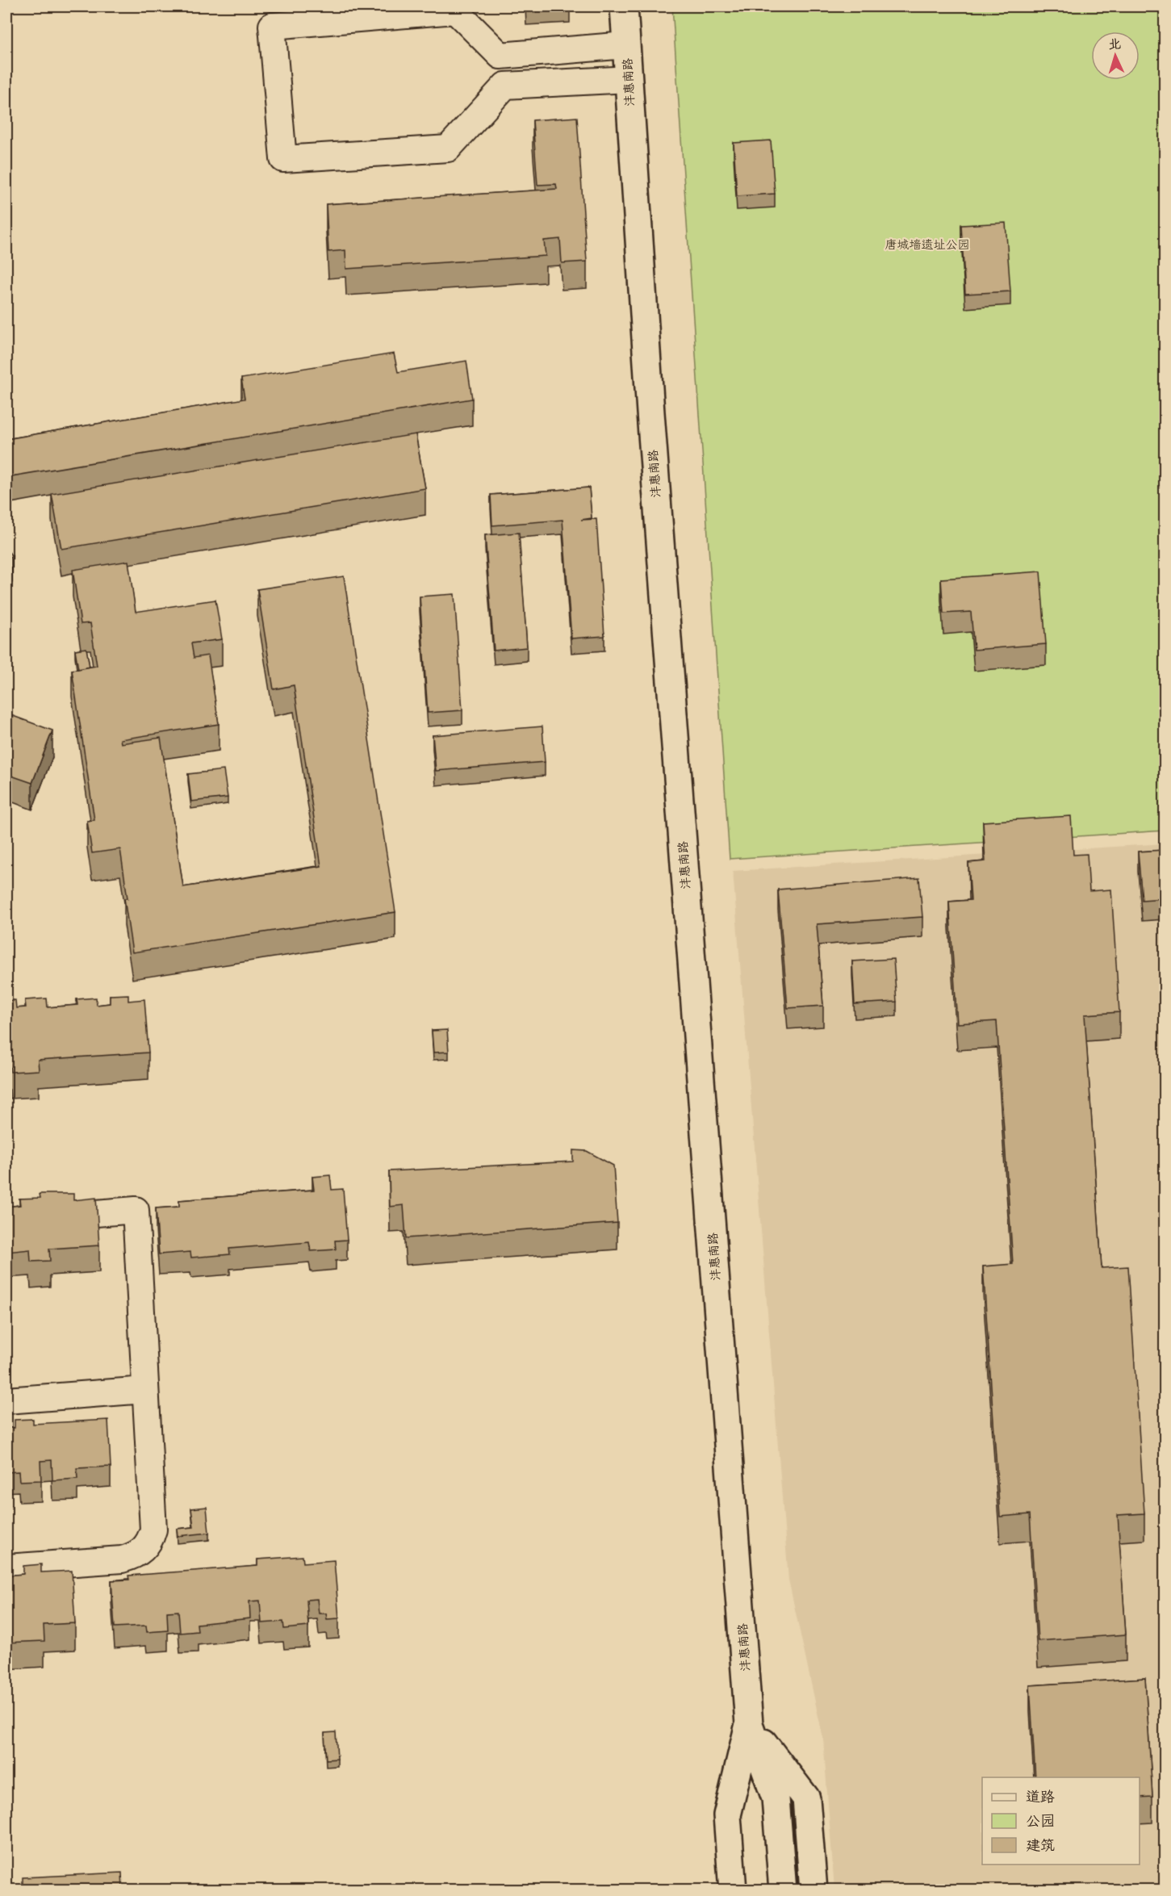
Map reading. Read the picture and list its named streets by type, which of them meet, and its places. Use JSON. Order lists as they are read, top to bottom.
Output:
{
  "streets": {
    "main road": ["沣惠南路"]
  },
  "parks": ["唐城墙遗址公园"],
  "legend": ["道路", "公园", "建筑"],
  "north": "top"
}
